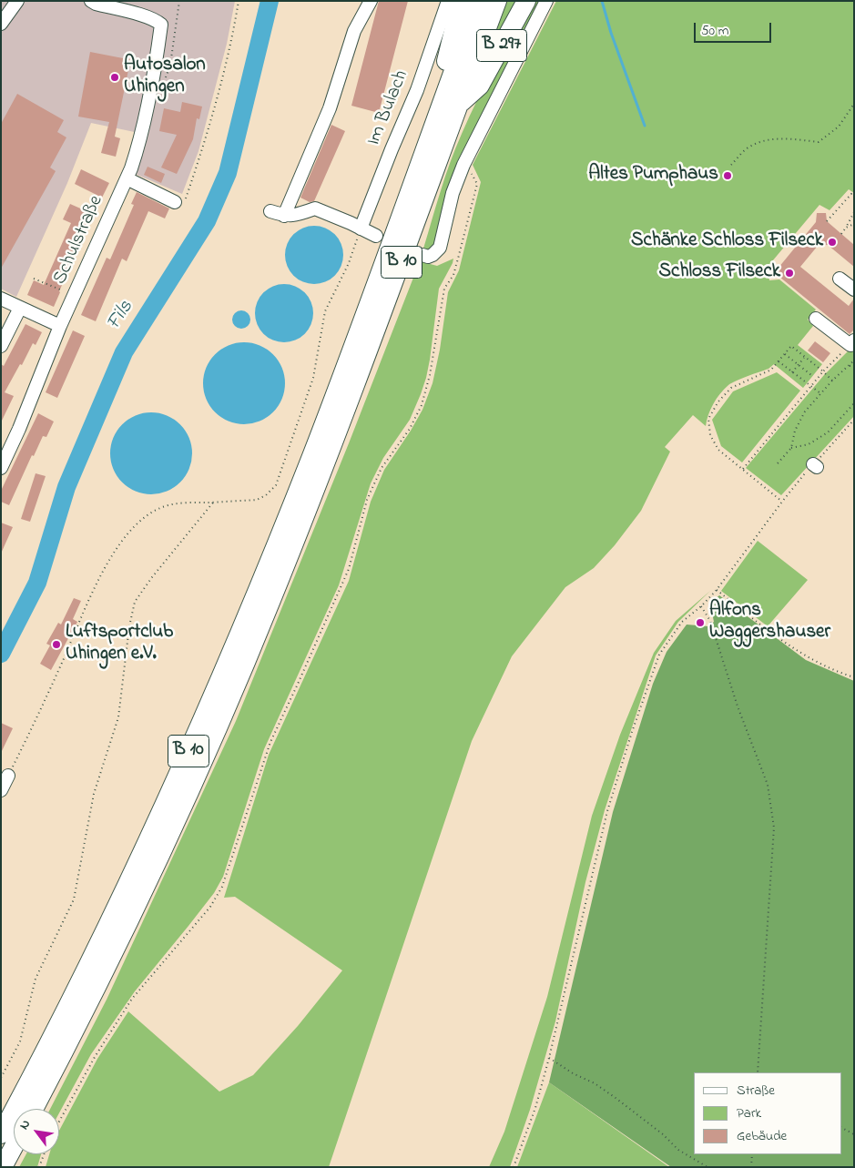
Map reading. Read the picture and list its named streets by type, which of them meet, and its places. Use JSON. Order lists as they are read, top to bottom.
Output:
{
  "streets": {
    "highway": ["B 297", "B 10"],
    "street": ["Im Bulach", "Schulstraße"]
  },
  "crossings": [
    ["B 297", "B 10"]
  ],
  "water": ["Fils"],
  "places": [
    "Autosalon Uhingen",
    "Altes Pumphaus",
    "Schänke Schloss Filseck",
    "Schloss Filseck",
    "Alfons Waggershauser",
    "Luftsportclub Uhingen e.V."
  ],
  "legend": ["Straße", "Park", "Gebäude"],
  "scale_bar": "50 m",
  "north": "top left"
}
